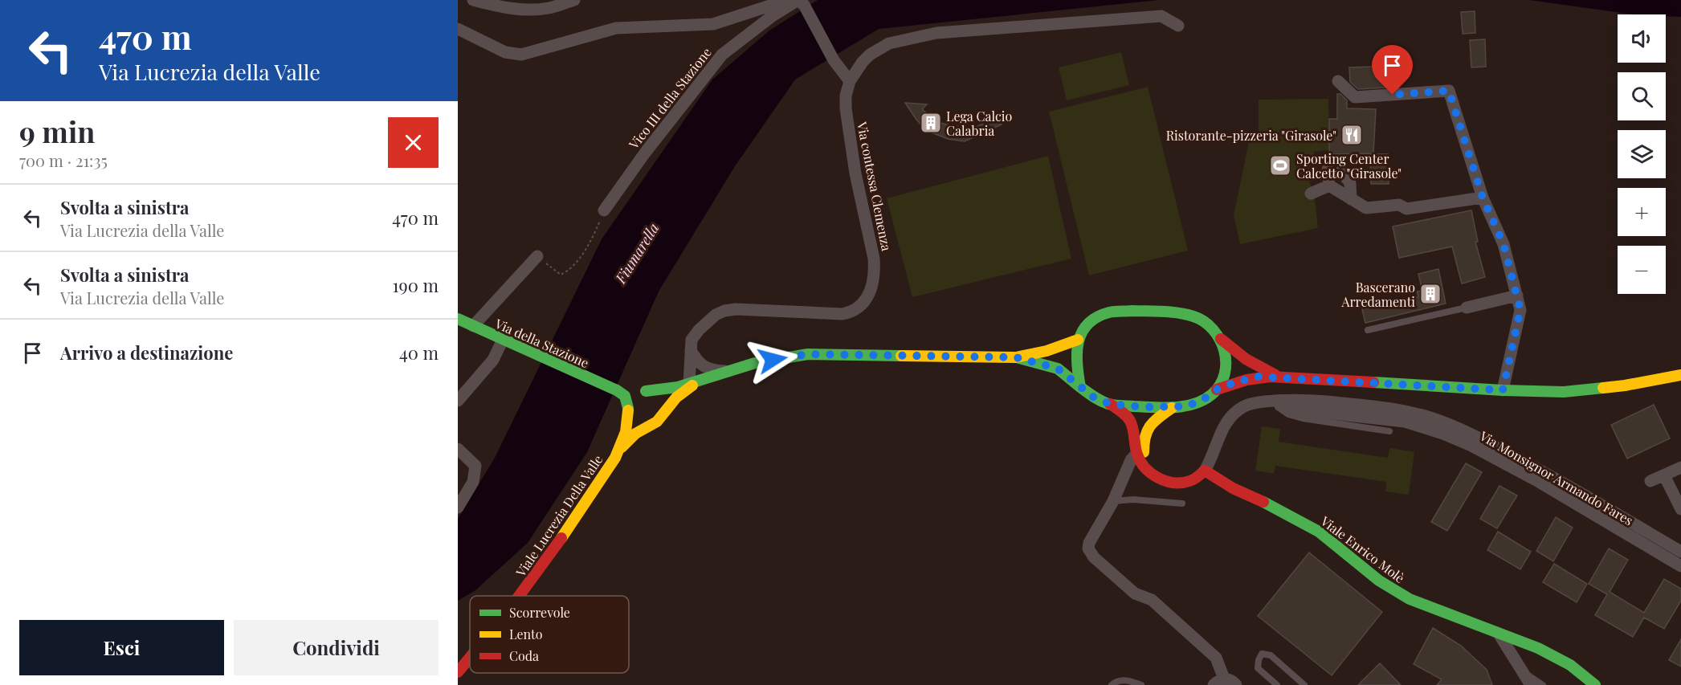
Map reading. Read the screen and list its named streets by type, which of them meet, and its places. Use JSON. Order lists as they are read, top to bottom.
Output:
{
  "streets": {
    "main road": ["Via della Stazione", "Viale Lucrezia Della Valle", "Viale Enrico Molè"],
    "street": ["Vico III della Stazione", "Via contessa Clemenza", "Via Monsignor Armando Fares"]
  },
  "crossings": [
    ["Via della Stazione", "Viale Lucrezia Della Valle"],
    ["Via Monsignor Armando Fares", "Viale Enrico Molè"]
  ],
  "water": ["Fiumarella"],
  "places": {
    "building": ["Lega Calcio Calabria", "Bascerano Arredamenti"],
    "restaurant": ["Ristorante-pizzeria \"Girasole\""],
    "sports": ["Sporting Center Calcetto \"Girasole\""]
  },
  "legend": ["Scorrevole", "Lento", "Coda"],
  "page": {
    "turn": ["470 m", "Via Lucrezia della Valle"],
    "map_buttons": ["+", "−"],
    "heading": ["9 min", "700 m · 21:35"],
    "list": [
      {
        "name": "Svolta a sinistra",
        "note": "Via Lucrezia della Valle",
        "value": "470 m"
      },
      {
        "name": "Svolta a sinistra",
        "note": "Via Lucrezia della Valle",
        "value": "190 m"
      },
      {
        "name": "Arrivo a destinazione",
        "value": "40 m"
      }
    ],
    "buttons": ["Esci", "Condividi"]
  }
}
